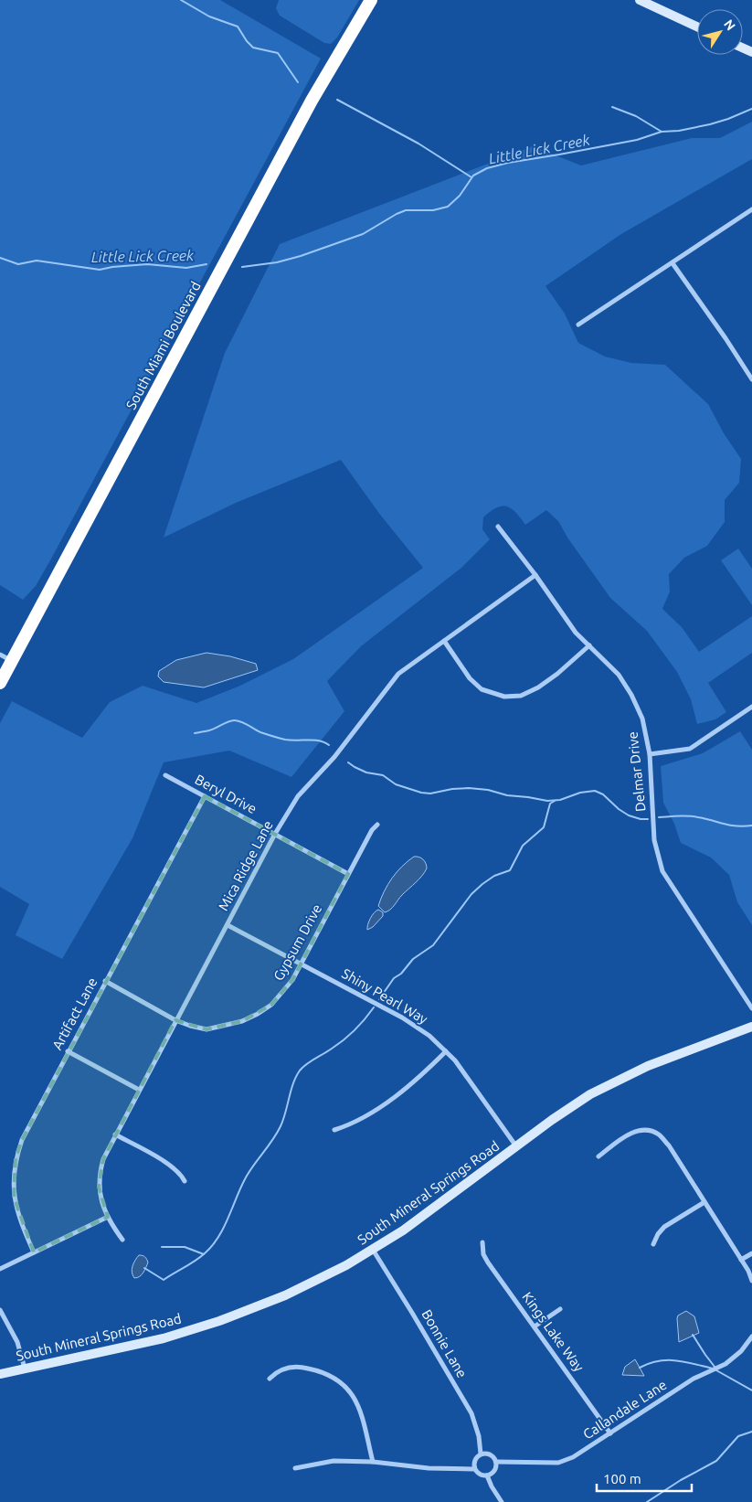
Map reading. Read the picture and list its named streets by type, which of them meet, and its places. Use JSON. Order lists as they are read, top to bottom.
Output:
{
  "streets": {
    "highway": ["South Miami Boulevard"],
    "street": [
      "Delmar Drive",
      "Beryl Drive",
      "Mica Ridge Lane",
      "Gypsum Drive",
      "Shiny Pearl Way",
      "Artifact Lane",
      "South Mineral Springs Road",
      "Kings Lake Way",
      "Bonnie Lane",
      "Callandale Lane"
    ]
  },
  "crossings": [
    ["Delmar Drive", "Mica Ridge Lane"],
    ["Beryl Drive", "Mica Ridge Lane"],
    ["Beryl Drive", "Gypsum Drive"],
    ["Beryl Drive", "Artifact Lane"],
    ["Mica Ridge Lane", "Gypsum Drive"],
    ["Mica Ridge Lane", "Shiny Pearl Way"],
    ["Gypsum Drive", "Shiny Pearl Way"],
    ["Gypsum Drive", "Artifact Lane"],
    ["Shiny Pearl Way", "South Mineral Springs Road"],
    ["South Mineral Springs Road", "Bonnie Lane"],
    ["Kings Lake Way", "Callandale Lane"],
    ["Bonnie Lane", "Callandale Lane"]
  ],
  "water": ["Little Lick Creek"],
  "scale_bar": "100 m",
  "north": "top right"
}
